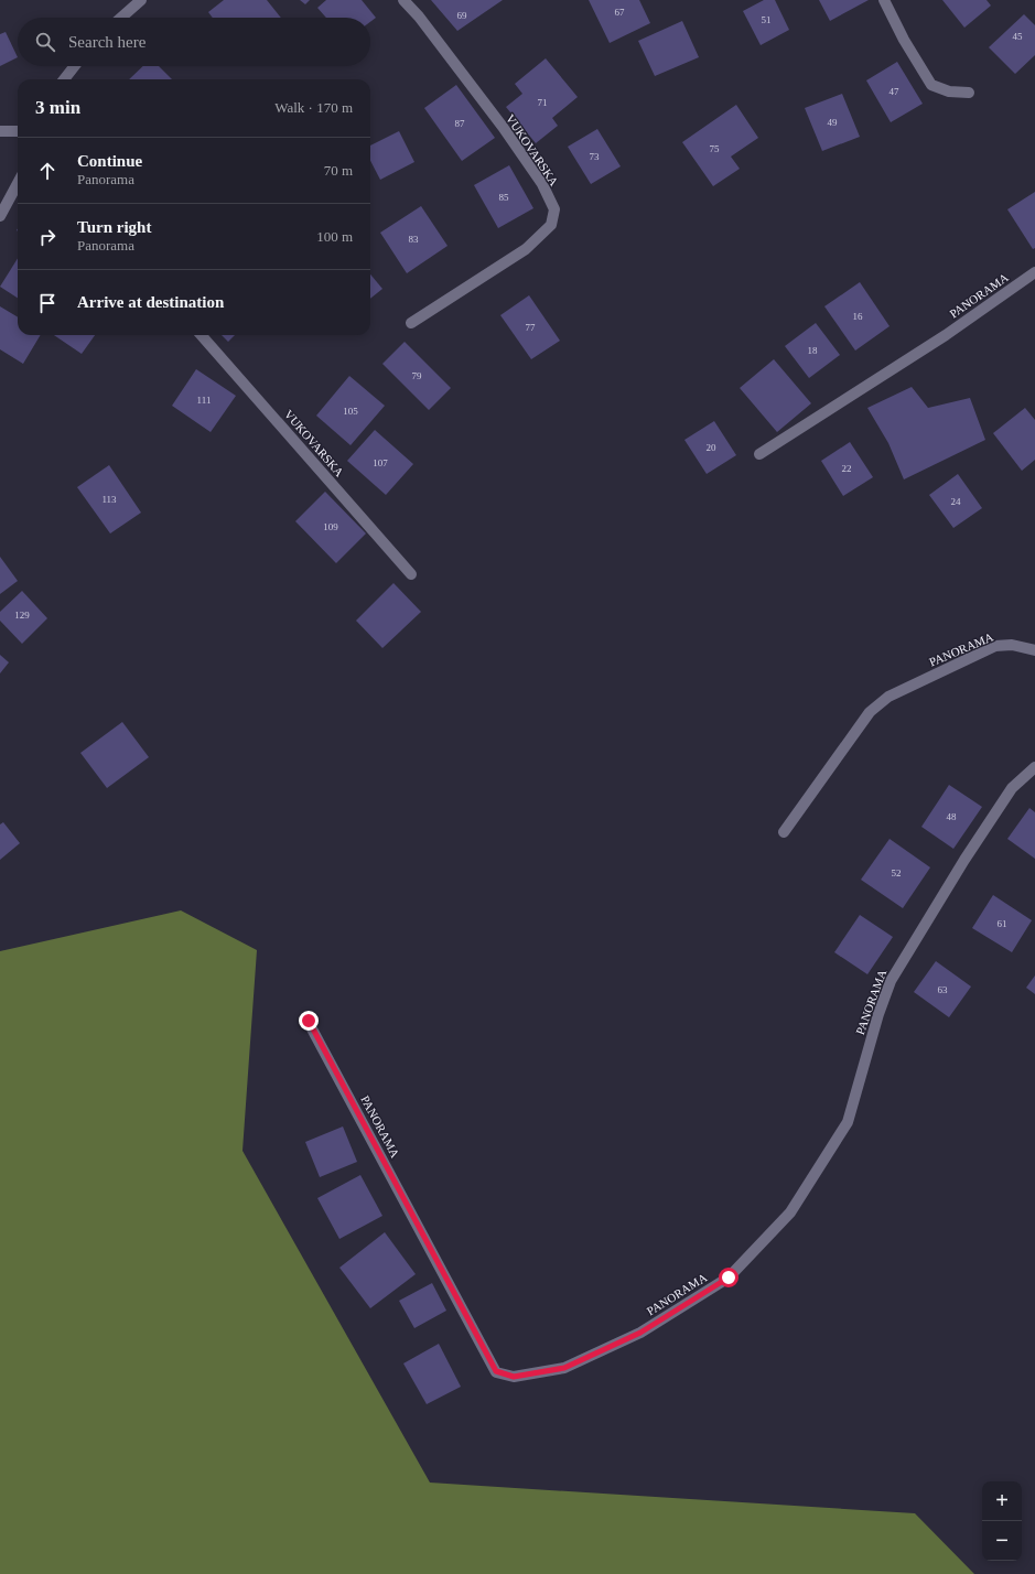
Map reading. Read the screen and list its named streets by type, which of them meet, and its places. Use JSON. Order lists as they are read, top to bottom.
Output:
{
  "streets": {
    "street": ["VUKOVARSKA", "PANORAMA"]
  },
  "house_numbers": [
    "67",
    "69",
    "51",
    "45",
    "47",
    "71",
    "49",
    "87",
    "75",
    "73",
    "85",
    "83",
    "16",
    "77",
    "18",
    "79",
    "111",
    "105",
    "20",
    "107",
    "22",
    "113",
    "24",
    "109",
    "129",
    "48",
    "52",
    "61",
    "63"
  ],
  "page": {
    "search": "Search here",
    "heading": ["3 min", "Walk · 170 m"],
    "list": [
      ["Continue", "Panorama", "70 m"],
      ["Turn right", "Panorama", "100 m"],
      "Arrive at destination"
    ],
    "map_buttons": ["+", "−"]
  }
}
